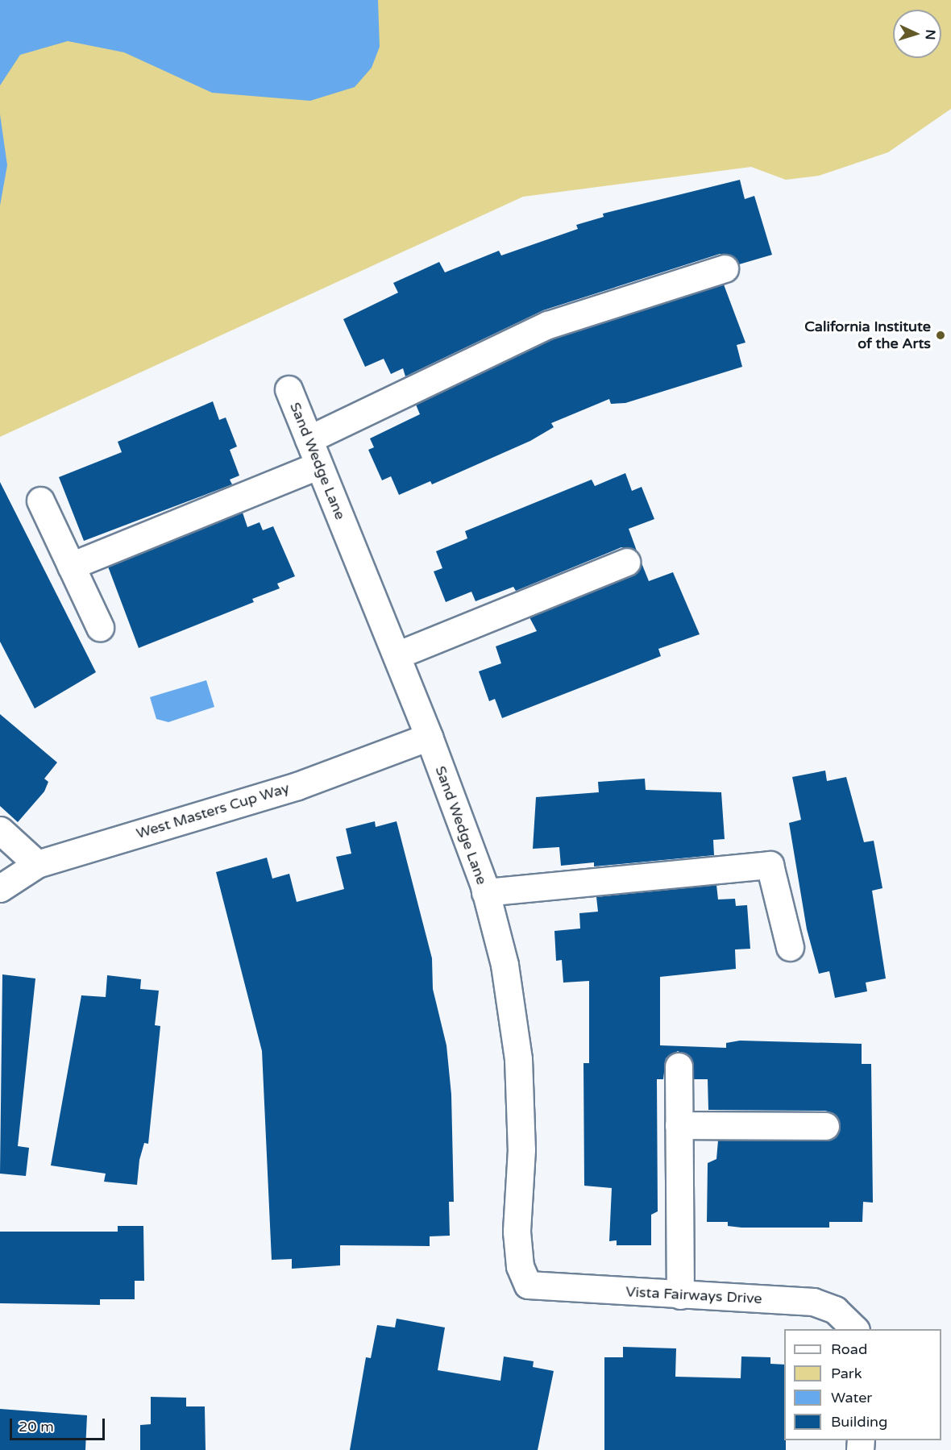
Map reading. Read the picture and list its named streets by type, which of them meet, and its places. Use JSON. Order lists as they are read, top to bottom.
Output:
{
  "streets": {
    "street": ["Sand Wedge Lane", "West Masters Cup Way", "Vista Fairways Drive"]
  },
  "crossings": [
    ["Sand Wedge Lane", "West Masters Cup Way"],
    ["Sand Wedge Lane", "Vista Fairways Drive"]
  ],
  "places": ["California Institute of the Arts"],
  "legend": [
    "Road",
    "Park",
    "Water",
    "Building"
  ],
  "scale_bar": "20 m",
  "north": "right"
}
